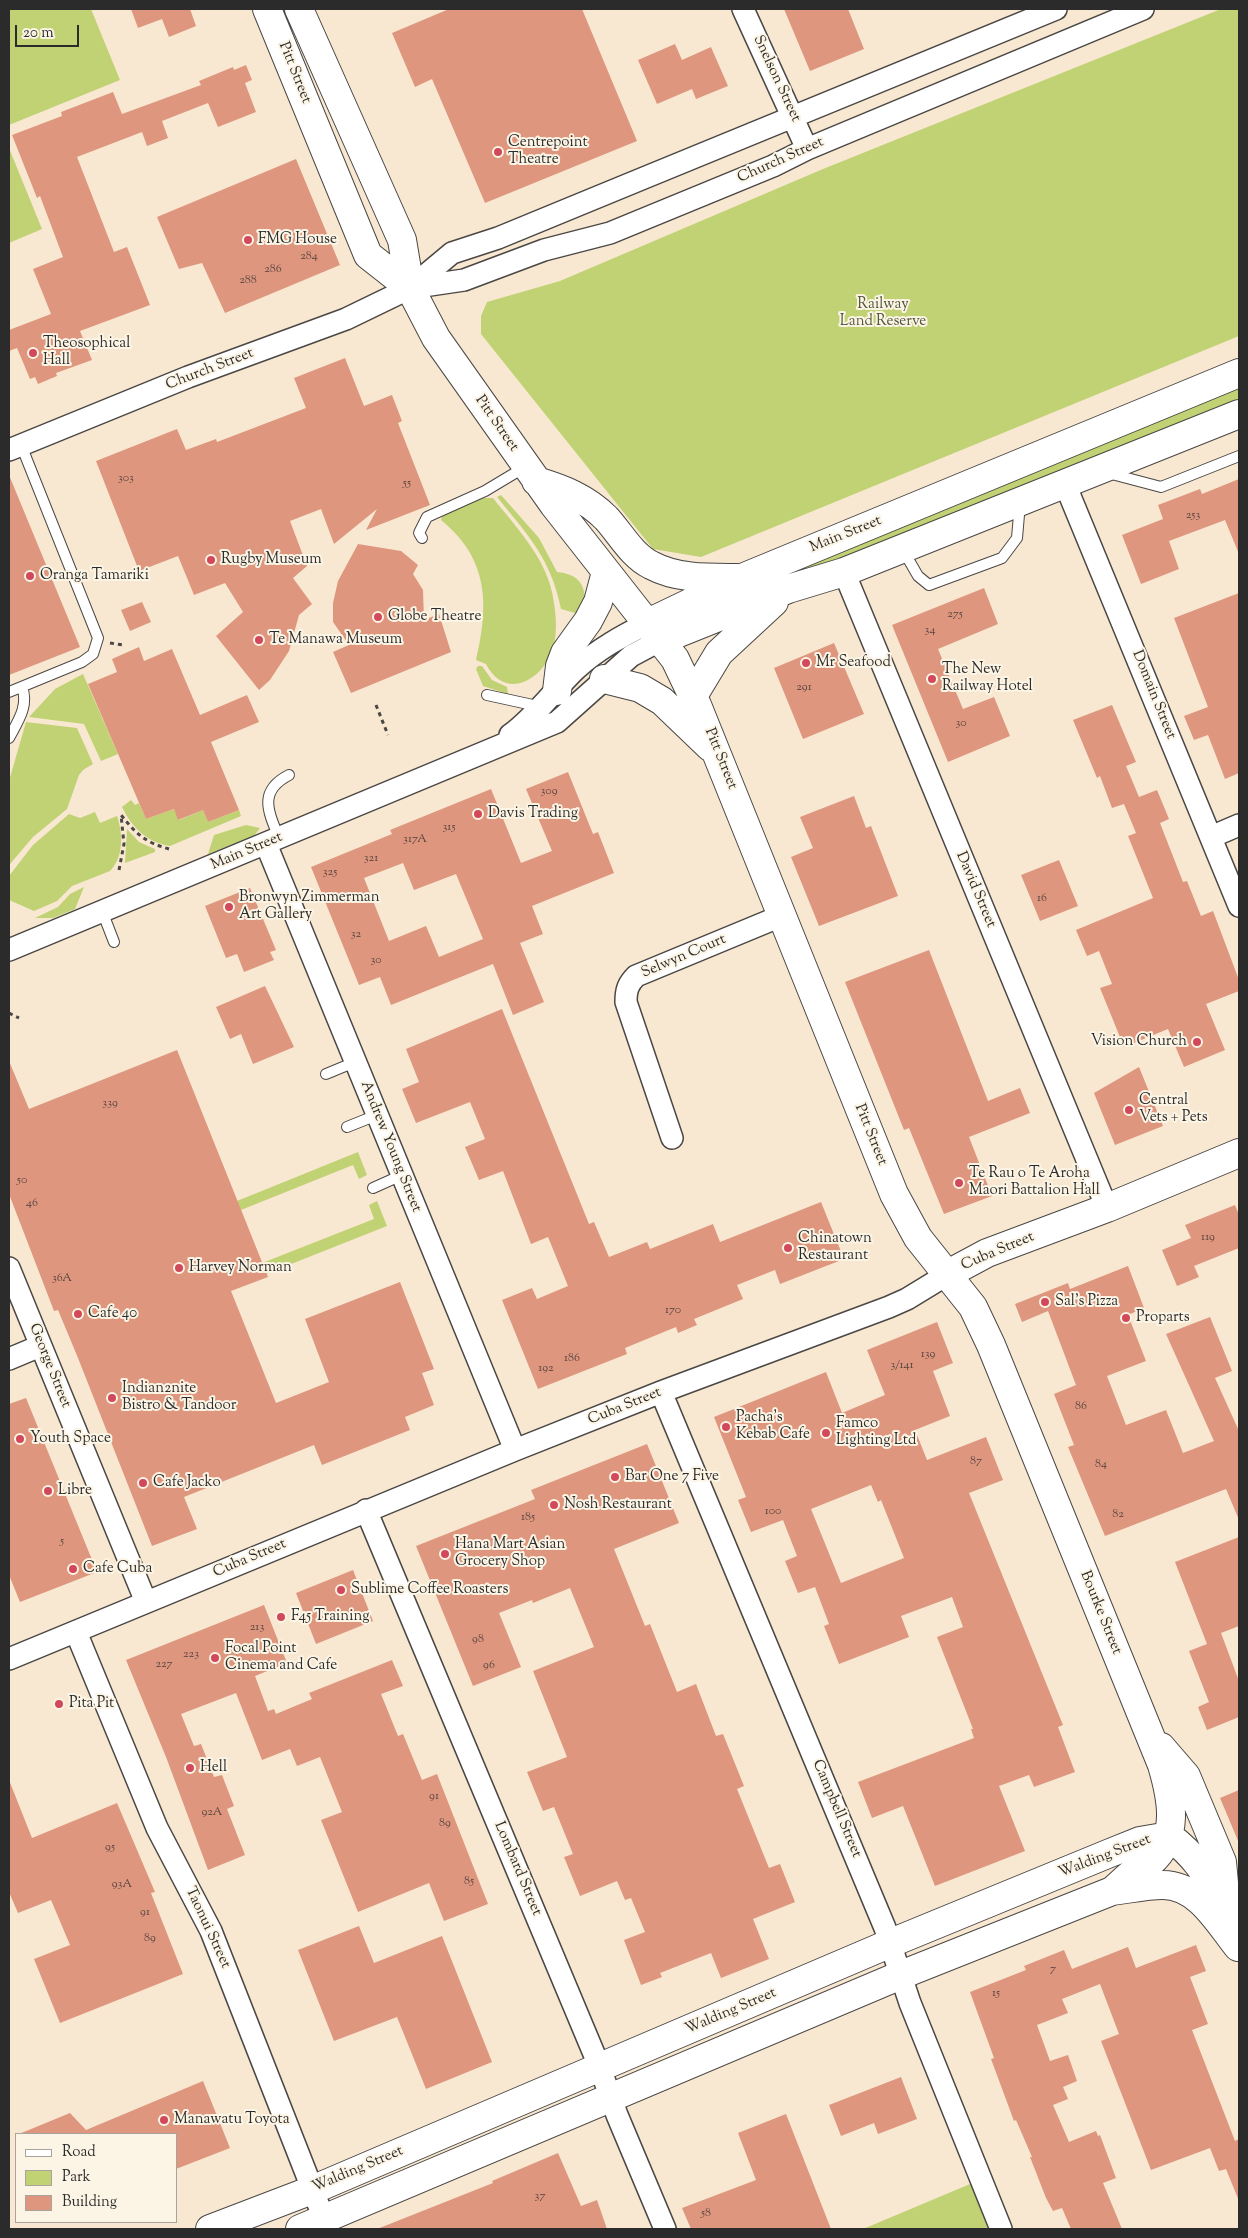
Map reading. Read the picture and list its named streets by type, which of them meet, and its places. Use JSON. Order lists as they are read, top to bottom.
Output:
{
  "streets": {
    "main road": [
      "Pitt Street",
      "Main Street",
      "Cuba Street",
      "Bourke Street",
      "Walding Street"
    ],
    "street": [
      "Snelson Street",
      "Church Street",
      "Domain Street",
      "David Street",
      "Selwyn Court",
      "Andrew Young Street",
      "George Street",
      "Campbell Street",
      "Lombard Street",
      "Taonui Street"
    ]
  },
  "crossings": [
    ["Pitt Street", "Church Street"],
    ["Pitt Street", "Main Street"],
    ["Pitt Street", "Selwyn Court"],
    ["Pitt Street", "Cuba Street"],
    ["Pitt Street", "Bourke Street"],
    ["Snelson Street", "Church Street"],
    ["Main Street", "Domain Street"],
    ["Main Street", "David Street"],
    ["Main Street", "Andrew Young Street"],
    ["David Street", "Cuba Street"],
    ["Andrew Young Street", "Cuba Street"],
    ["Cuba Street", "George Street"],
    ["Cuba Street", "Bourke Street"],
    ["Cuba Street", "Campbell Street"],
    ["Cuba Street", "Lombard Street"],
    ["Cuba Street", "Taonui Street"],
    ["Bourke Street", "Walding Street"],
    ["Campbell Street", "Walding Street"],
    ["Walding Street", "Lombard Street"],
    ["Walding Street", "Taonui Street"]
  ],
  "parks": ["Railway Land Reserve"],
  "places": [
    "Centrepoint Theatre",
    "FMG House",
    "Theosophical Hall",
    "Rugby Museum",
    "Oranga Tamariki",
    "Globe Theatre",
    "Te Manawa Museum",
    "Mr Seafood",
    "The New Railway Hotel",
    "Davis Trading",
    "Bronwyn Zimmerman Art Gallery",
    "Vision Church",
    "Central Vets + Pets",
    "Te Rau o Te Aroha Maori Battalion Hall",
    "Chinatown Restaurant",
    "Harvey Norman",
    "Sal's Pizza",
    "Cafe 40",
    "Proparts",
    "Indian2nite Bistro & Tandoor",
    "Pacha's Kebab Cafe",
    "Famco Lighting Ltd",
    "Youth Space",
    "Bar One 7 Five",
    "Cafe Jacko",
    "Libre",
    "Nosh Restaurant",
    "Hana Mart Asian Grocery Shop",
    "Cafe Cuba",
    "Sublime Coffee Roasters",
    "F45 Training",
    "Focal Point Cinema and Cafe",
    "Pita Pit",
    "Hell",
    "Manawatu Toyota"
  ],
  "house_numbers": [
    "284",
    "286",
    "288",
    "303",
    "55",
    "253",
    "275",
    "34",
    "291",
    "30",
    "309",
    "315",
    "317A",
    "321",
    "325",
    "16",
    "32",
    "30",
    "339",
    "50",
    "46",
    "119",
    "36A",
    "170",
    "139",
    "186",
    "3/141",
    "192",
    "86",
    "87",
    "84",
    "100",
    "82",
    "185",
    "5",
    "213",
    "98",
    "223",
    "227",
    "96",
    "91",
    "92A",
    "89",
    "95",
    "85",
    "93A",
    "91",
    "89",
    "7",
    "15",
    "37",
    "58"
  ],
  "legend": ["Road", "Park", "Building"],
  "scale_bar": "20 m"
}
